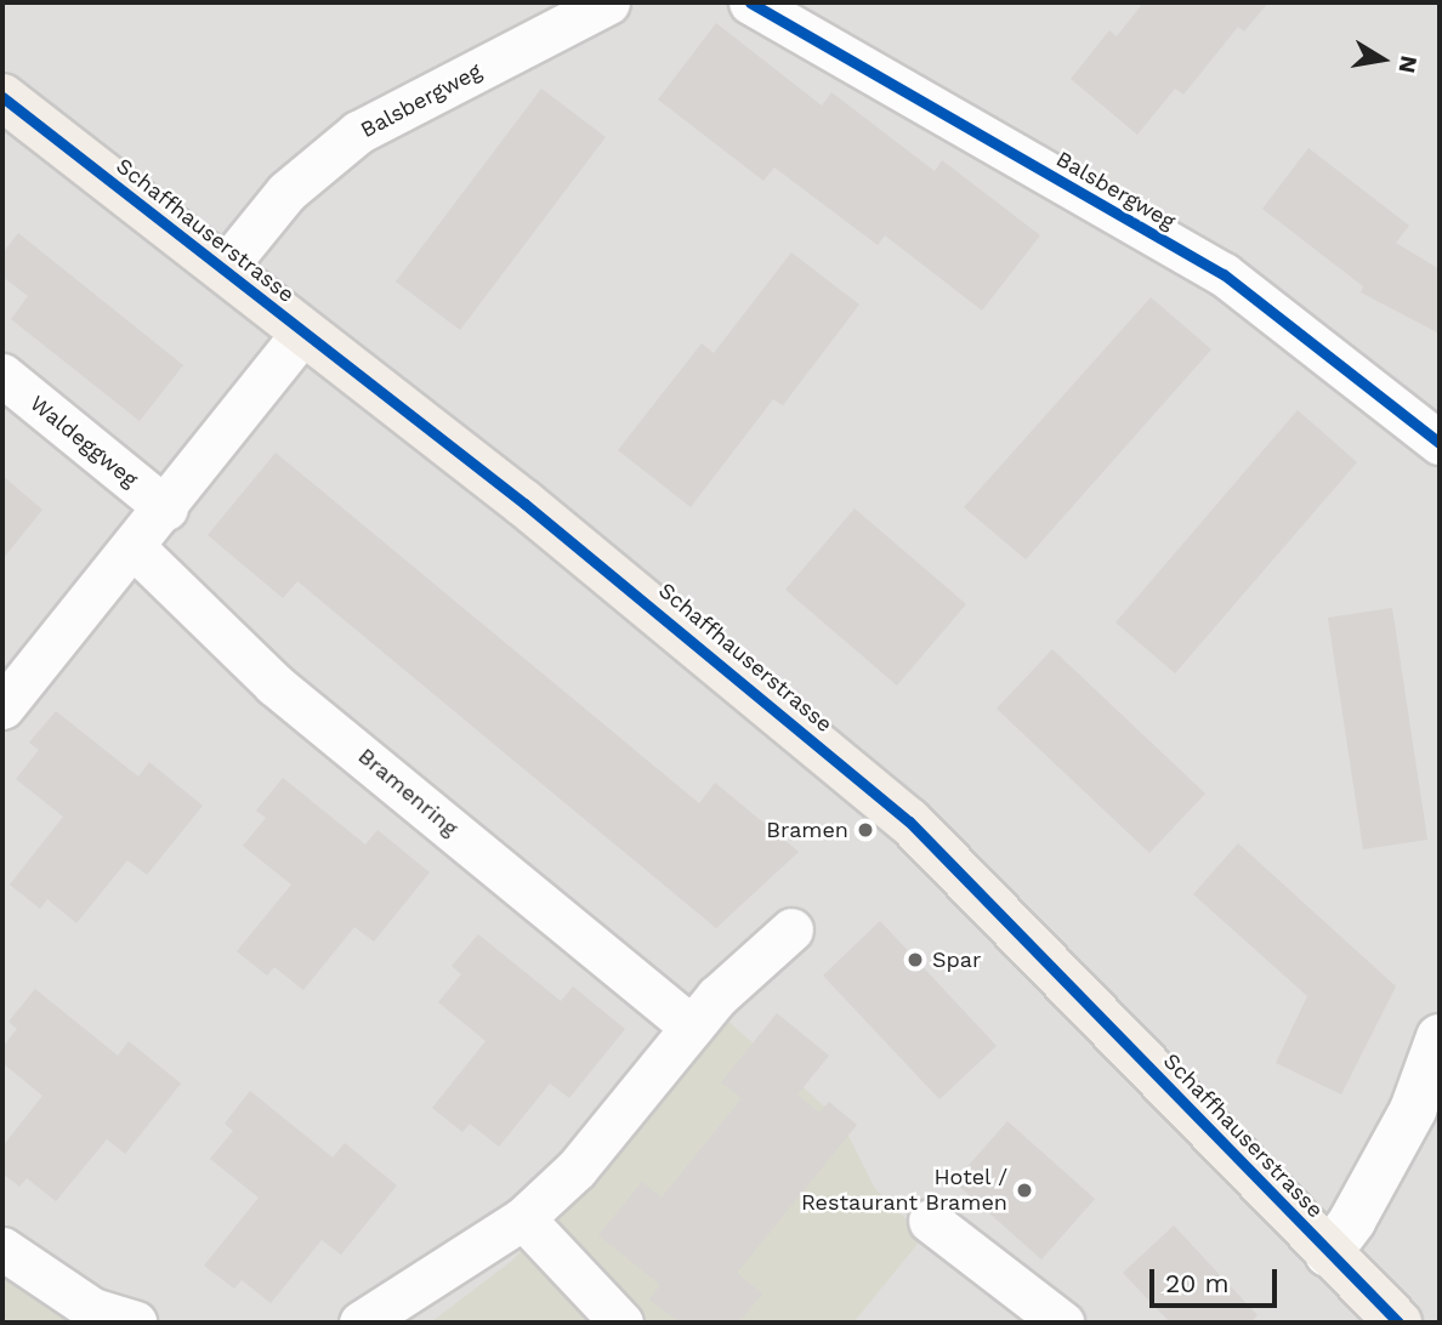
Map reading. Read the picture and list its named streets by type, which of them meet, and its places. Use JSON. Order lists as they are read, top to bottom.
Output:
{
  "streets": {
    "main road": ["Schaffhauserstrasse"],
    "street": ["Balsbergweg", "Waldeggweg", "Bramenring"]
  },
  "crossings": [
    ["Balsbergweg", "Schaffhauserstrasse"]
  ],
  "places": ["Bramen", "Spar", "Hotel / Restaurant Bramen"],
  "scale_bar": "20 m",
  "north": "right"
}
